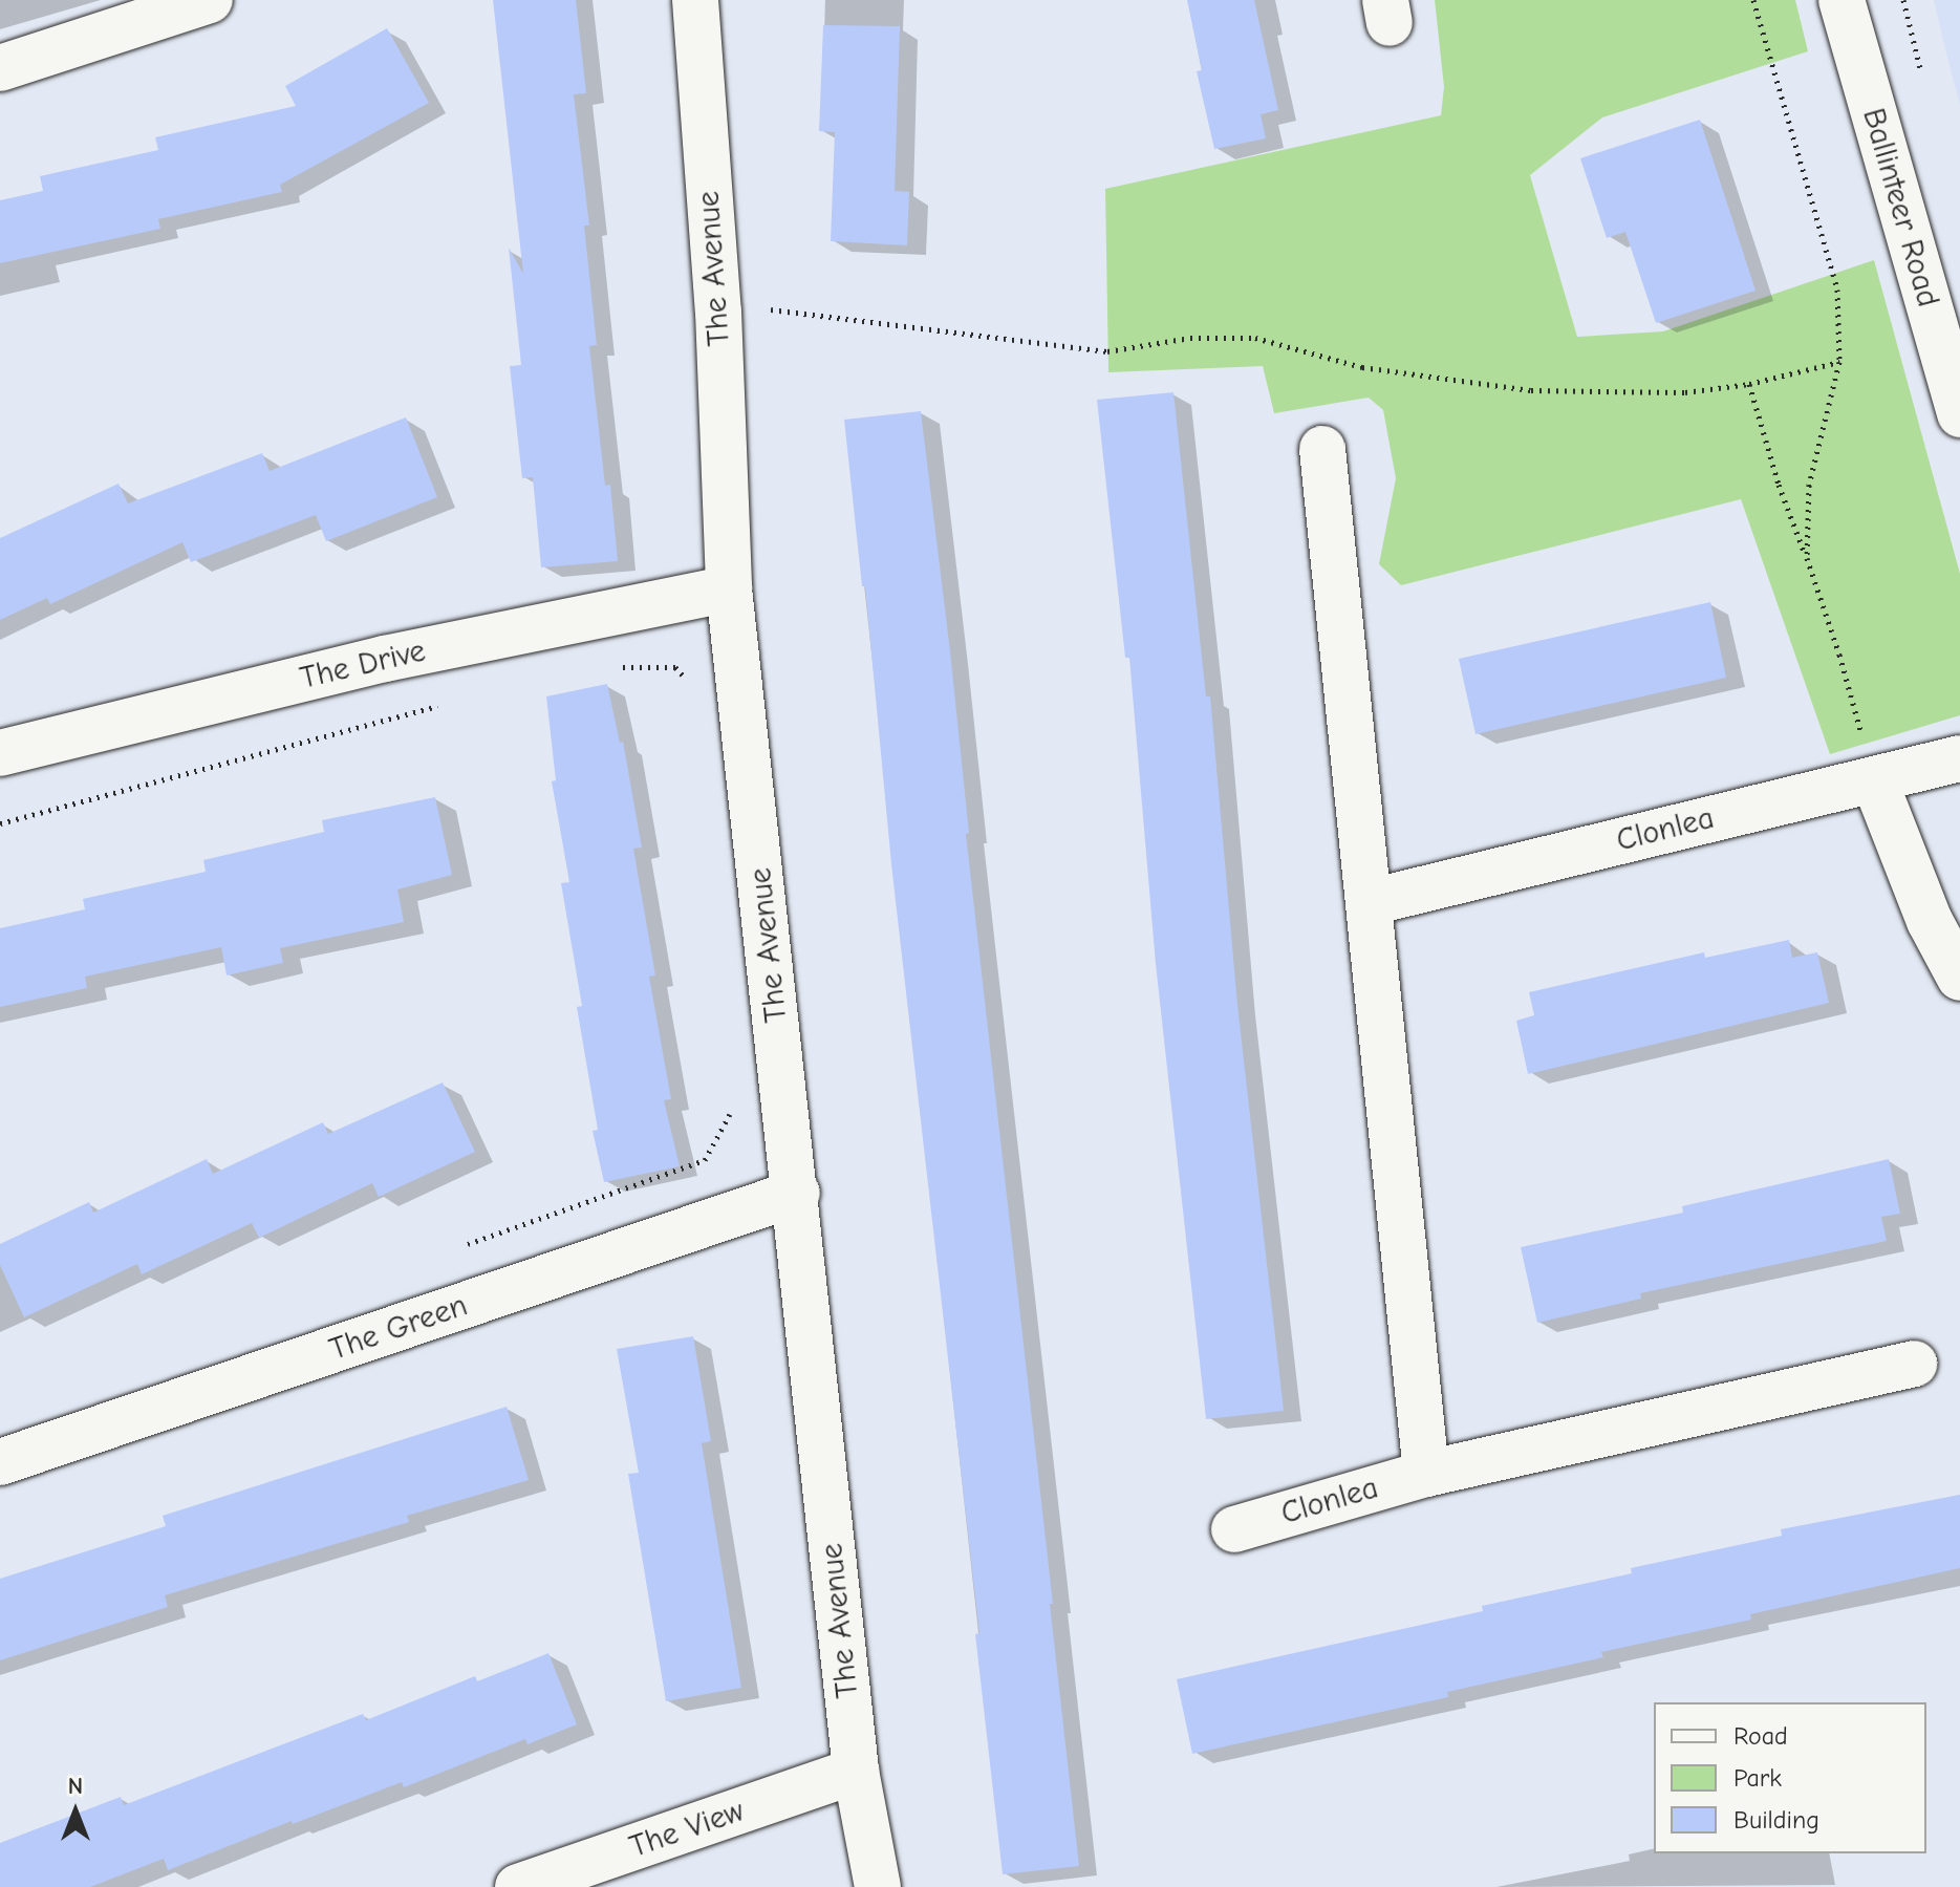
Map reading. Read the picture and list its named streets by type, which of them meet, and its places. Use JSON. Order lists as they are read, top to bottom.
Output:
{
  "streets": {
    "street": [
      "Ballinteer Road",
      "The Avenue",
      "The Drive",
      "Clonlea",
      "The Green",
      "The View"
    ]
  },
  "crossings": [
    ["The Avenue", "The Drive"],
    ["The Avenue", "The Green"],
    ["The Avenue", "The View"]
  ],
  "legend": ["Road", "Park", "Building"],
  "north": "top"
}
